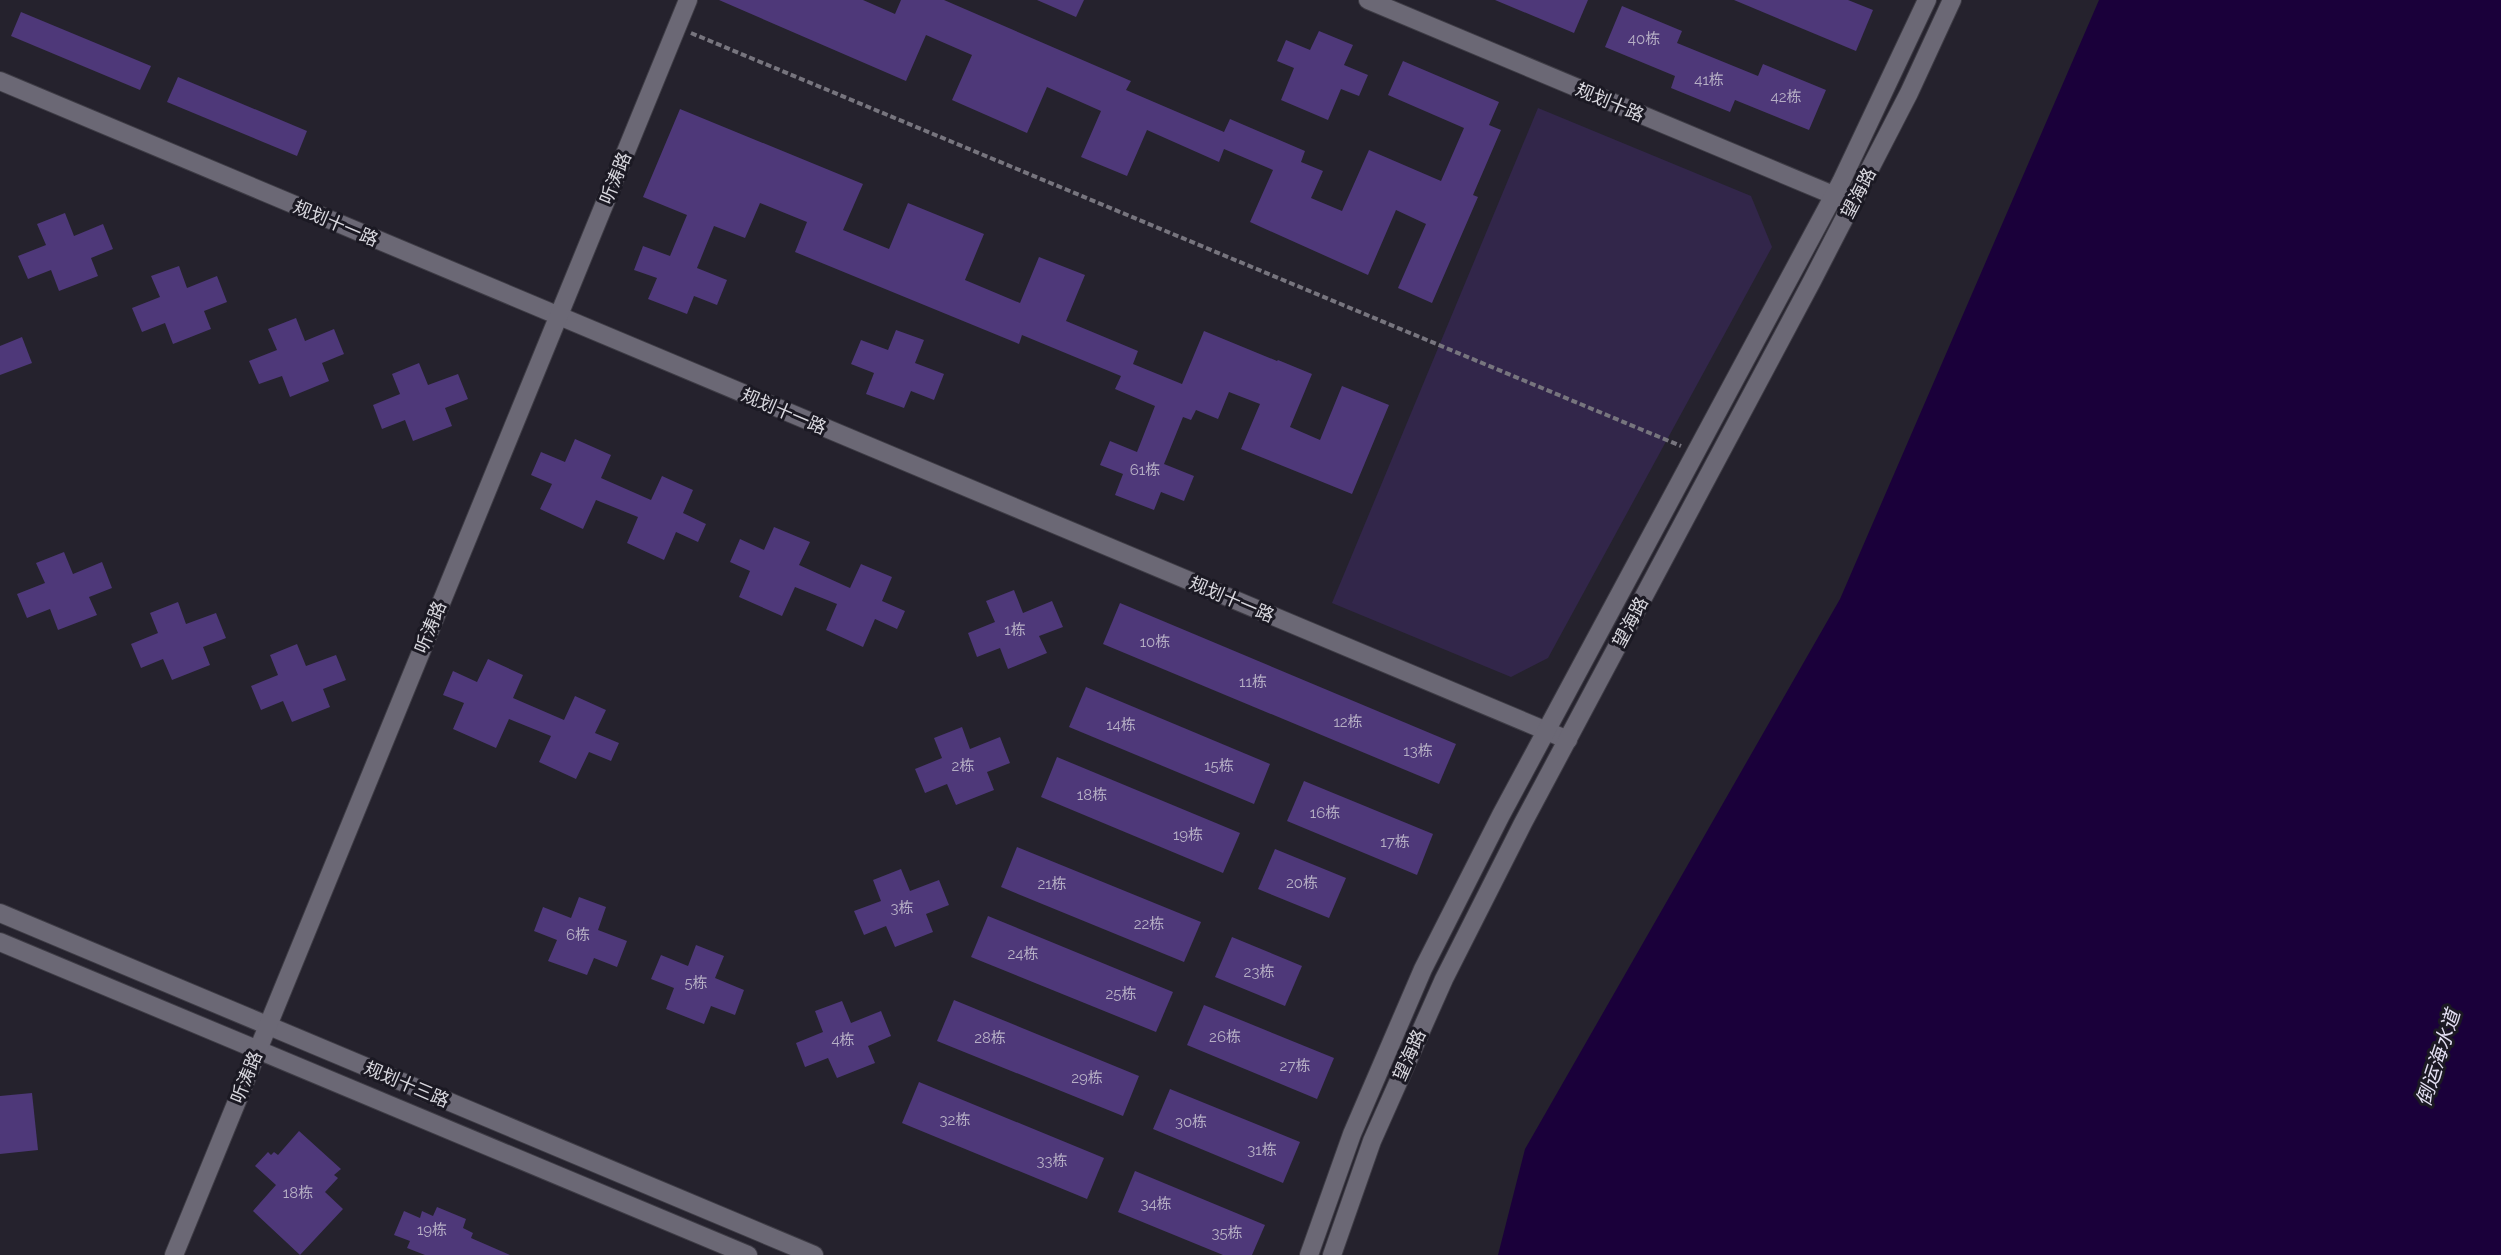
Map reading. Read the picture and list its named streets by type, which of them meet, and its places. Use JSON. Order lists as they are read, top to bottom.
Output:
{
  "streets": {
    "street": [
      "规划十路",
      "听涛路",
      "望海路",
      "规划十一路",
      "规划十三路"
    ]
  },
  "crossings": [
    ["规划十路", "望海路"],
    ["听涛路", "规划十一路"],
    ["听涛路", "规划十三路"],
    ["望海路", "规划十一路"]
  ],
  "water": ["倒运海水道"],
  "house_numbers": [
    "40栋",
    "41栋",
    "42栋",
    "61栋",
    "1栋",
    "10栋",
    "11栋",
    "12栋",
    "14栋",
    "13栋",
    "2栋",
    "15栋",
    "18栋",
    "16栋",
    "19栋",
    "17栋",
    "20栋",
    "21栋",
    "3栋",
    "22栋",
    "6栋",
    "24栋",
    "23栋",
    "5栋",
    "25栋",
    "26栋",
    "28栋",
    "4栋",
    "27栋",
    "29栋",
    "32栋",
    "30栋",
    "31栋",
    "33栋",
    "18栋",
    "34栋",
    "19栋",
    "35栋"
  ]
}
